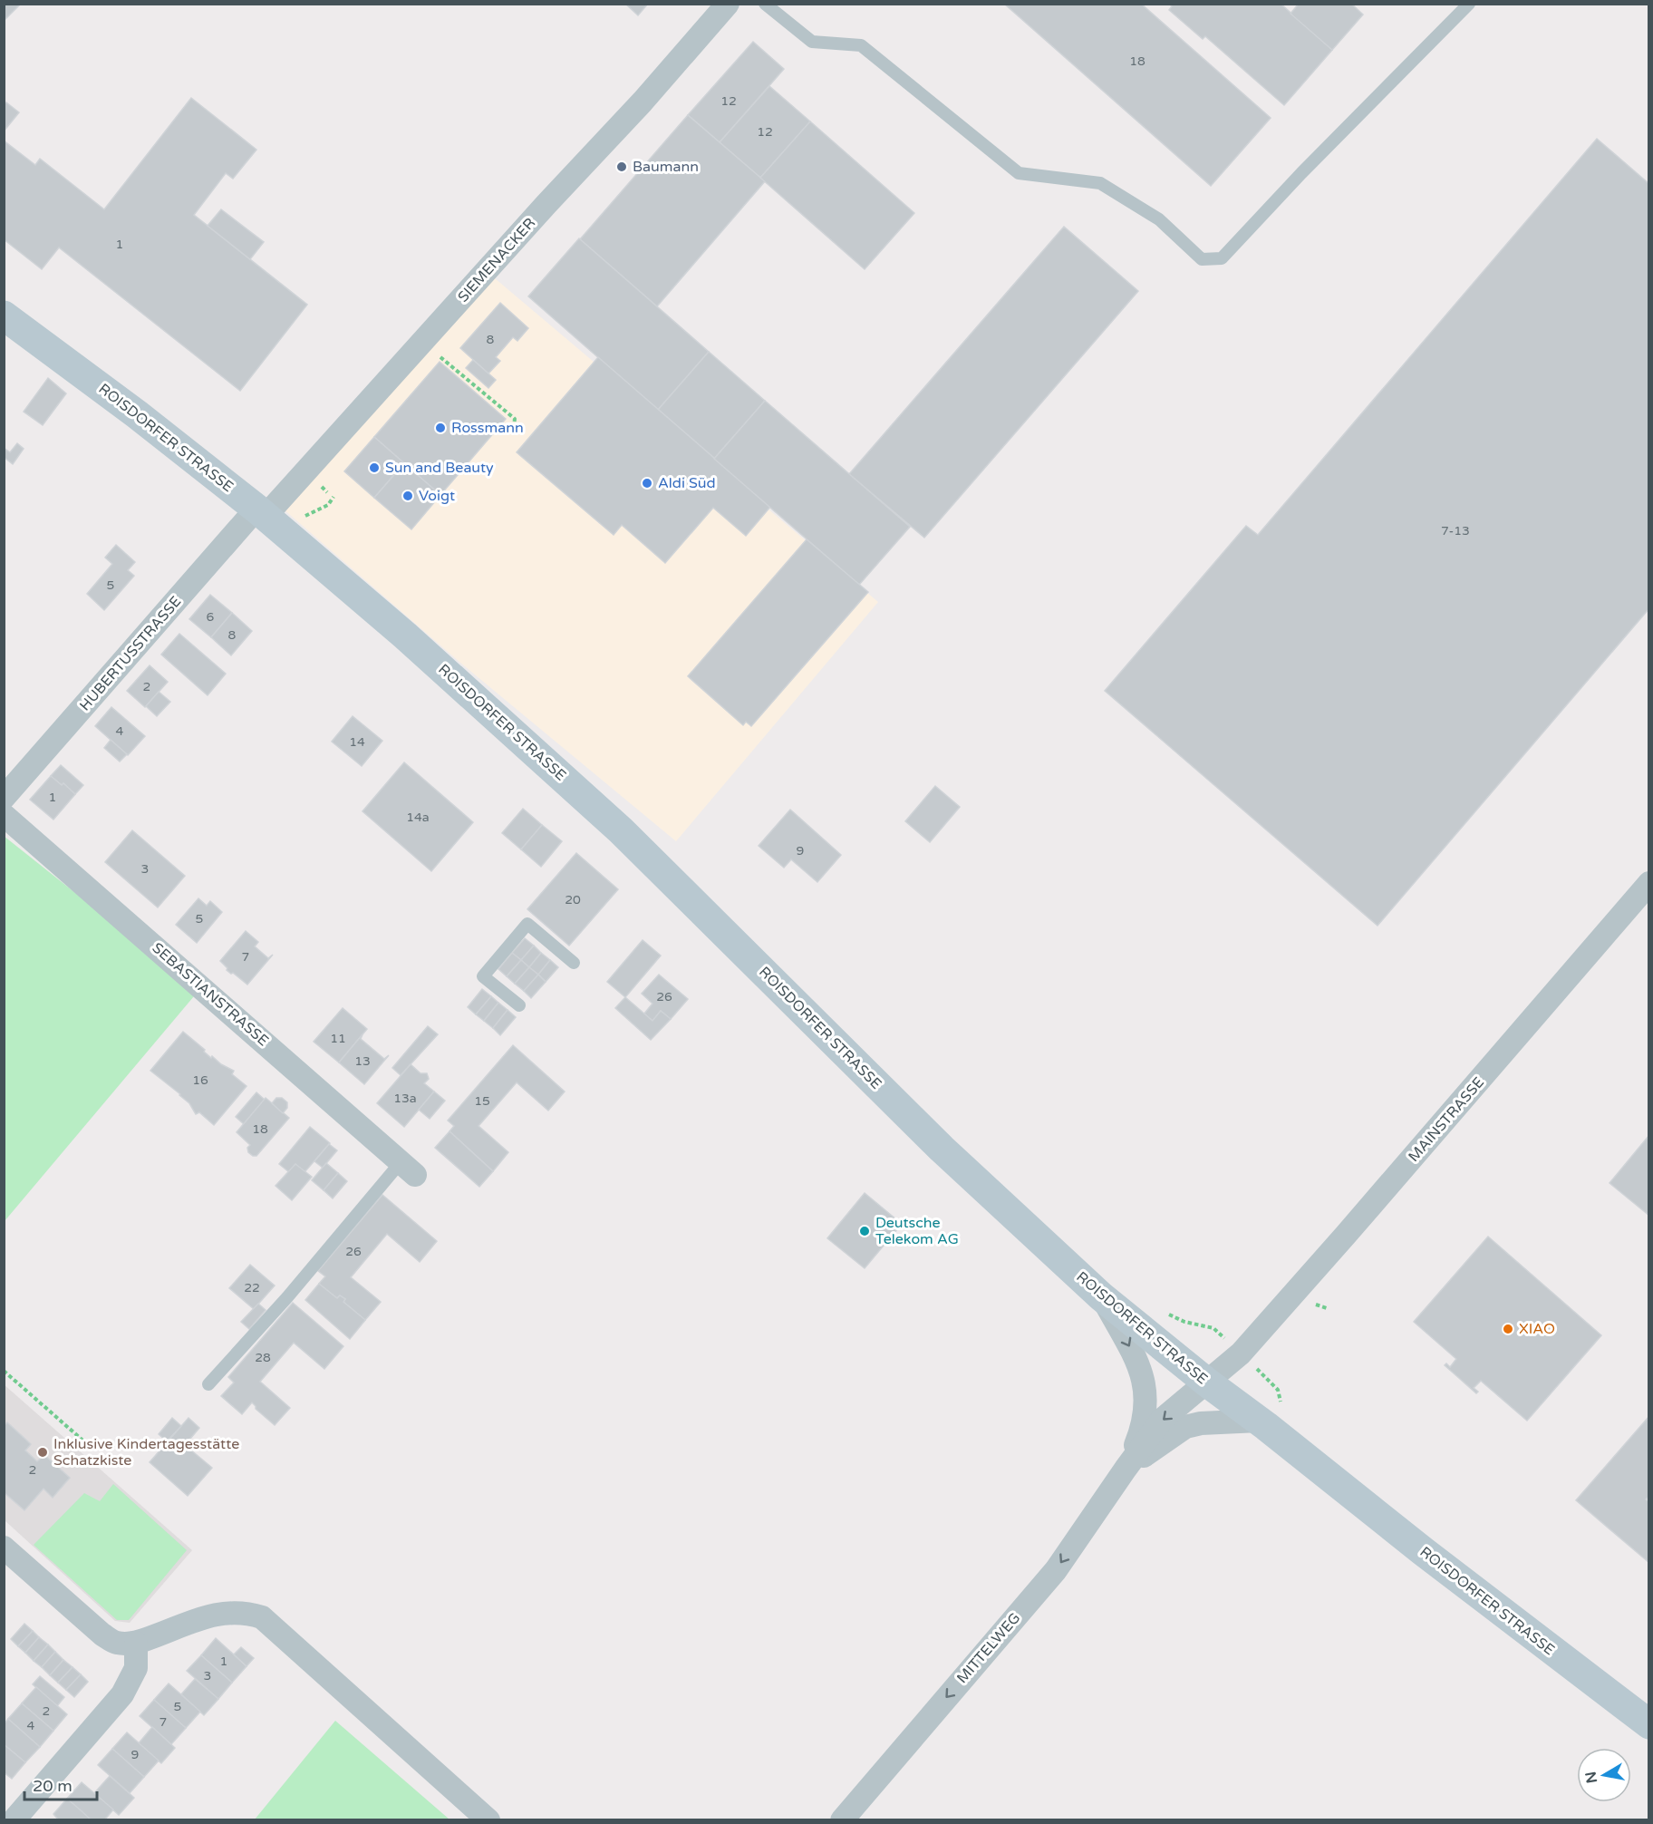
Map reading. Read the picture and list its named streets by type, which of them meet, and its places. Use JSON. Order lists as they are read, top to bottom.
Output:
{
  "streets": {
    "main road": ["ROISDORFER STRASSE"],
    "street": [
      "SIEMENACKER",
      "HUBERTUSSTRASSE",
      "SEBASTIANSTRASSE",
      "MAINSTRASSE",
      "MITTELWEG"
    ]
  },
  "crossings": [
    ["SIEMENACKER", "ROISDORFER STRASSE"],
    ["SIEMENACKER", "HUBERTUSSTRASSE"],
    ["ROISDORFER STRASSE", "HUBERTUSSTRASSE"],
    ["ROISDORFER STRASSE", "MITTELWEG"],
    ["MAINSTRASSE", "MITTELWEG"]
  ],
  "one_way": ["MITTELWEG"],
  "places": [
    "Baumann",
    "Rossmann",
    "Sun and Beauty",
    "Aldi Süd",
    "Voigt",
    "Deutsche Telekom AG",
    "XIAO",
    "Inklusive Kindertagesstätte Schatzkiste"
  ],
  "house_numbers": [
    "18",
    "12",
    "12",
    "1",
    "8",
    "7-13",
    "5",
    "6",
    "8",
    "2",
    "4",
    "14",
    "1",
    "14a",
    "9",
    "3",
    "20",
    "5",
    "7",
    "26",
    "11",
    "13",
    "16",
    "13a",
    "15",
    "18",
    "26",
    "22",
    "28",
    "2",
    "1",
    "3",
    "5",
    "2",
    "7",
    "4",
    "9"
  ],
  "scale_bar": "20 m",
  "north": "left"
}
